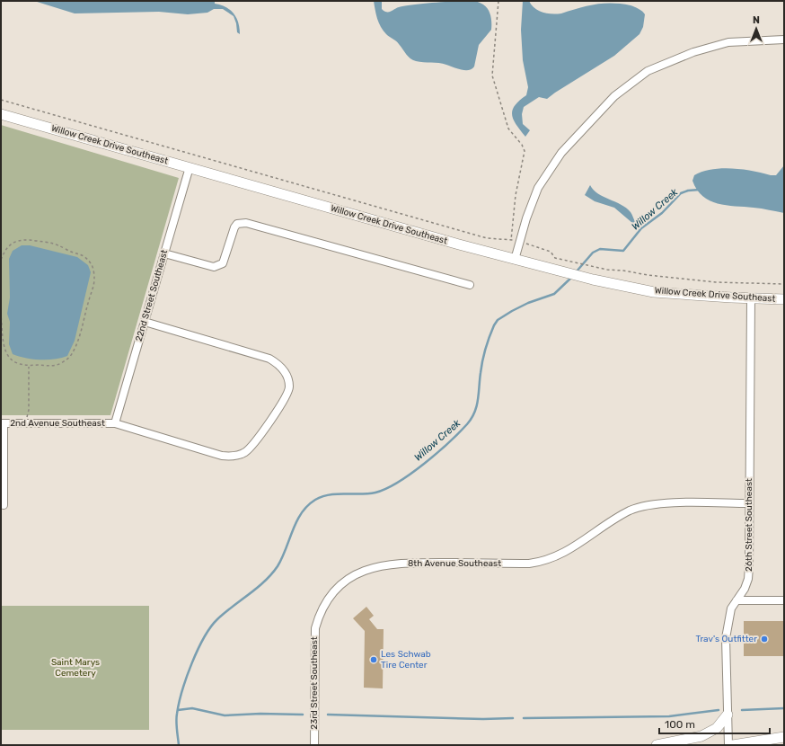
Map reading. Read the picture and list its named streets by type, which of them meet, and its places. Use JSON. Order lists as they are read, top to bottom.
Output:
{
  "streets": {
    "main road": ["Willow Creek Drive Southeast"],
    "street": [
      "22nd Street Southeast",
      "2nd Avenue Southeast",
      "26th Street Southeast",
      "8th Avenue Southeast",
      "23rd Street Southeast"
    ]
  },
  "crossings": [
    ["Willow Creek Drive Southeast", "22nd Street Southeast"],
    ["Willow Creek Drive Southeast", "26th Street Southeast"],
    ["22nd Street Southeast", "2nd Avenue Southeast"],
    ["26th Street Southeast", "8th Avenue Southeast"],
    ["8th Avenue Southeast", "23rd Street Southeast"]
  ],
  "water": ["Willow Creek"],
  "parks": ["Saint Marys Cemetery"],
  "places": ["Trav's Outfitter", "Les Schwab Tire Center"],
  "scale_bar": "100 m",
  "north": "top"
}
